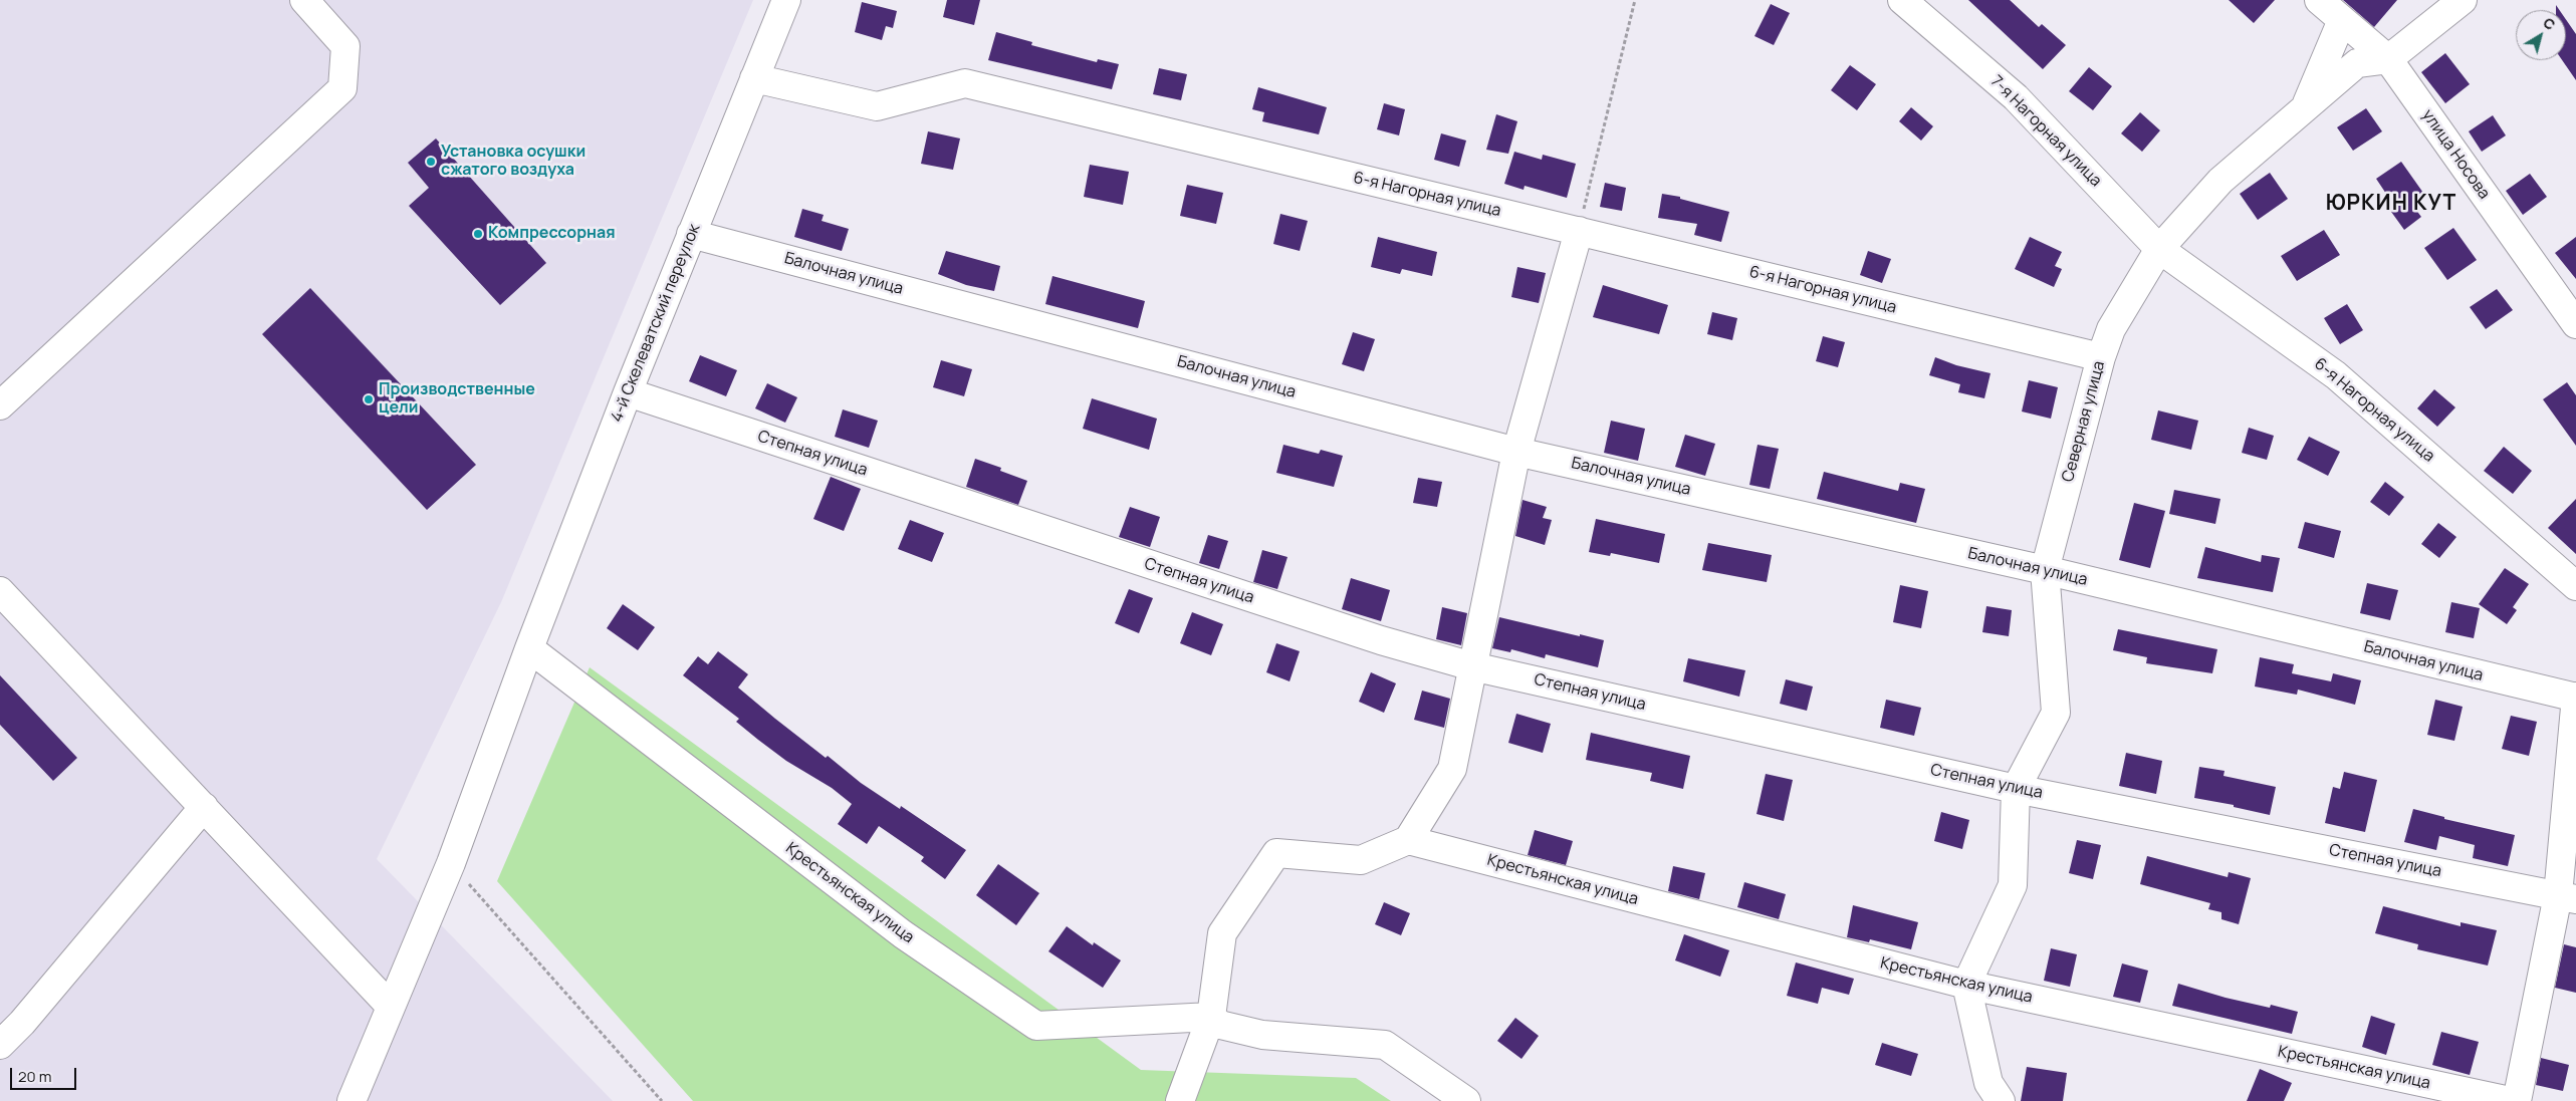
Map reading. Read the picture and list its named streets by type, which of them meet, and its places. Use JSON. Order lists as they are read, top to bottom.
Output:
{
  "streets": {
    "street": [
      "7-я Нагорная улица",
      "улица Носова",
      "6-я Нагорная улица",
      "Балочная улица",
      "4-й Скелеватский переулок",
      "Северная улица",
      "Степная улица",
      "Крестьянская улица"
    ]
  },
  "crossings": [
    ["7-я Нагорная улица", "6-я Нагорная улица"],
    ["7-я Нагорная улица", "Северная улица"],
    ["улица Носова", "Северная улица"],
    ["6-я Нагорная улица", "4-й Скелеватский переулок"],
    ["6-я Нагорная улица", "Северная улица"],
    ["Балочная улица", "4-й Скелеватский переулок"],
    ["Балочная улица", "Северная улица"],
    ["4-й Скелеватский переулок", "Степная улица"],
    ["4-й Скелеватский переулок", "Крестьянская улица"],
    ["Северная улица", "Степная улица"],
    ["Северная улица", "Крестьянская улица"]
  ],
  "districts": ["ЮРКИН КУТ"],
  "places": ["Установка осушки сжатого воздуха", "Компрессорная", "Производственные цели"],
  "scale_bar": "20 m",
  "north": "top right"
}
